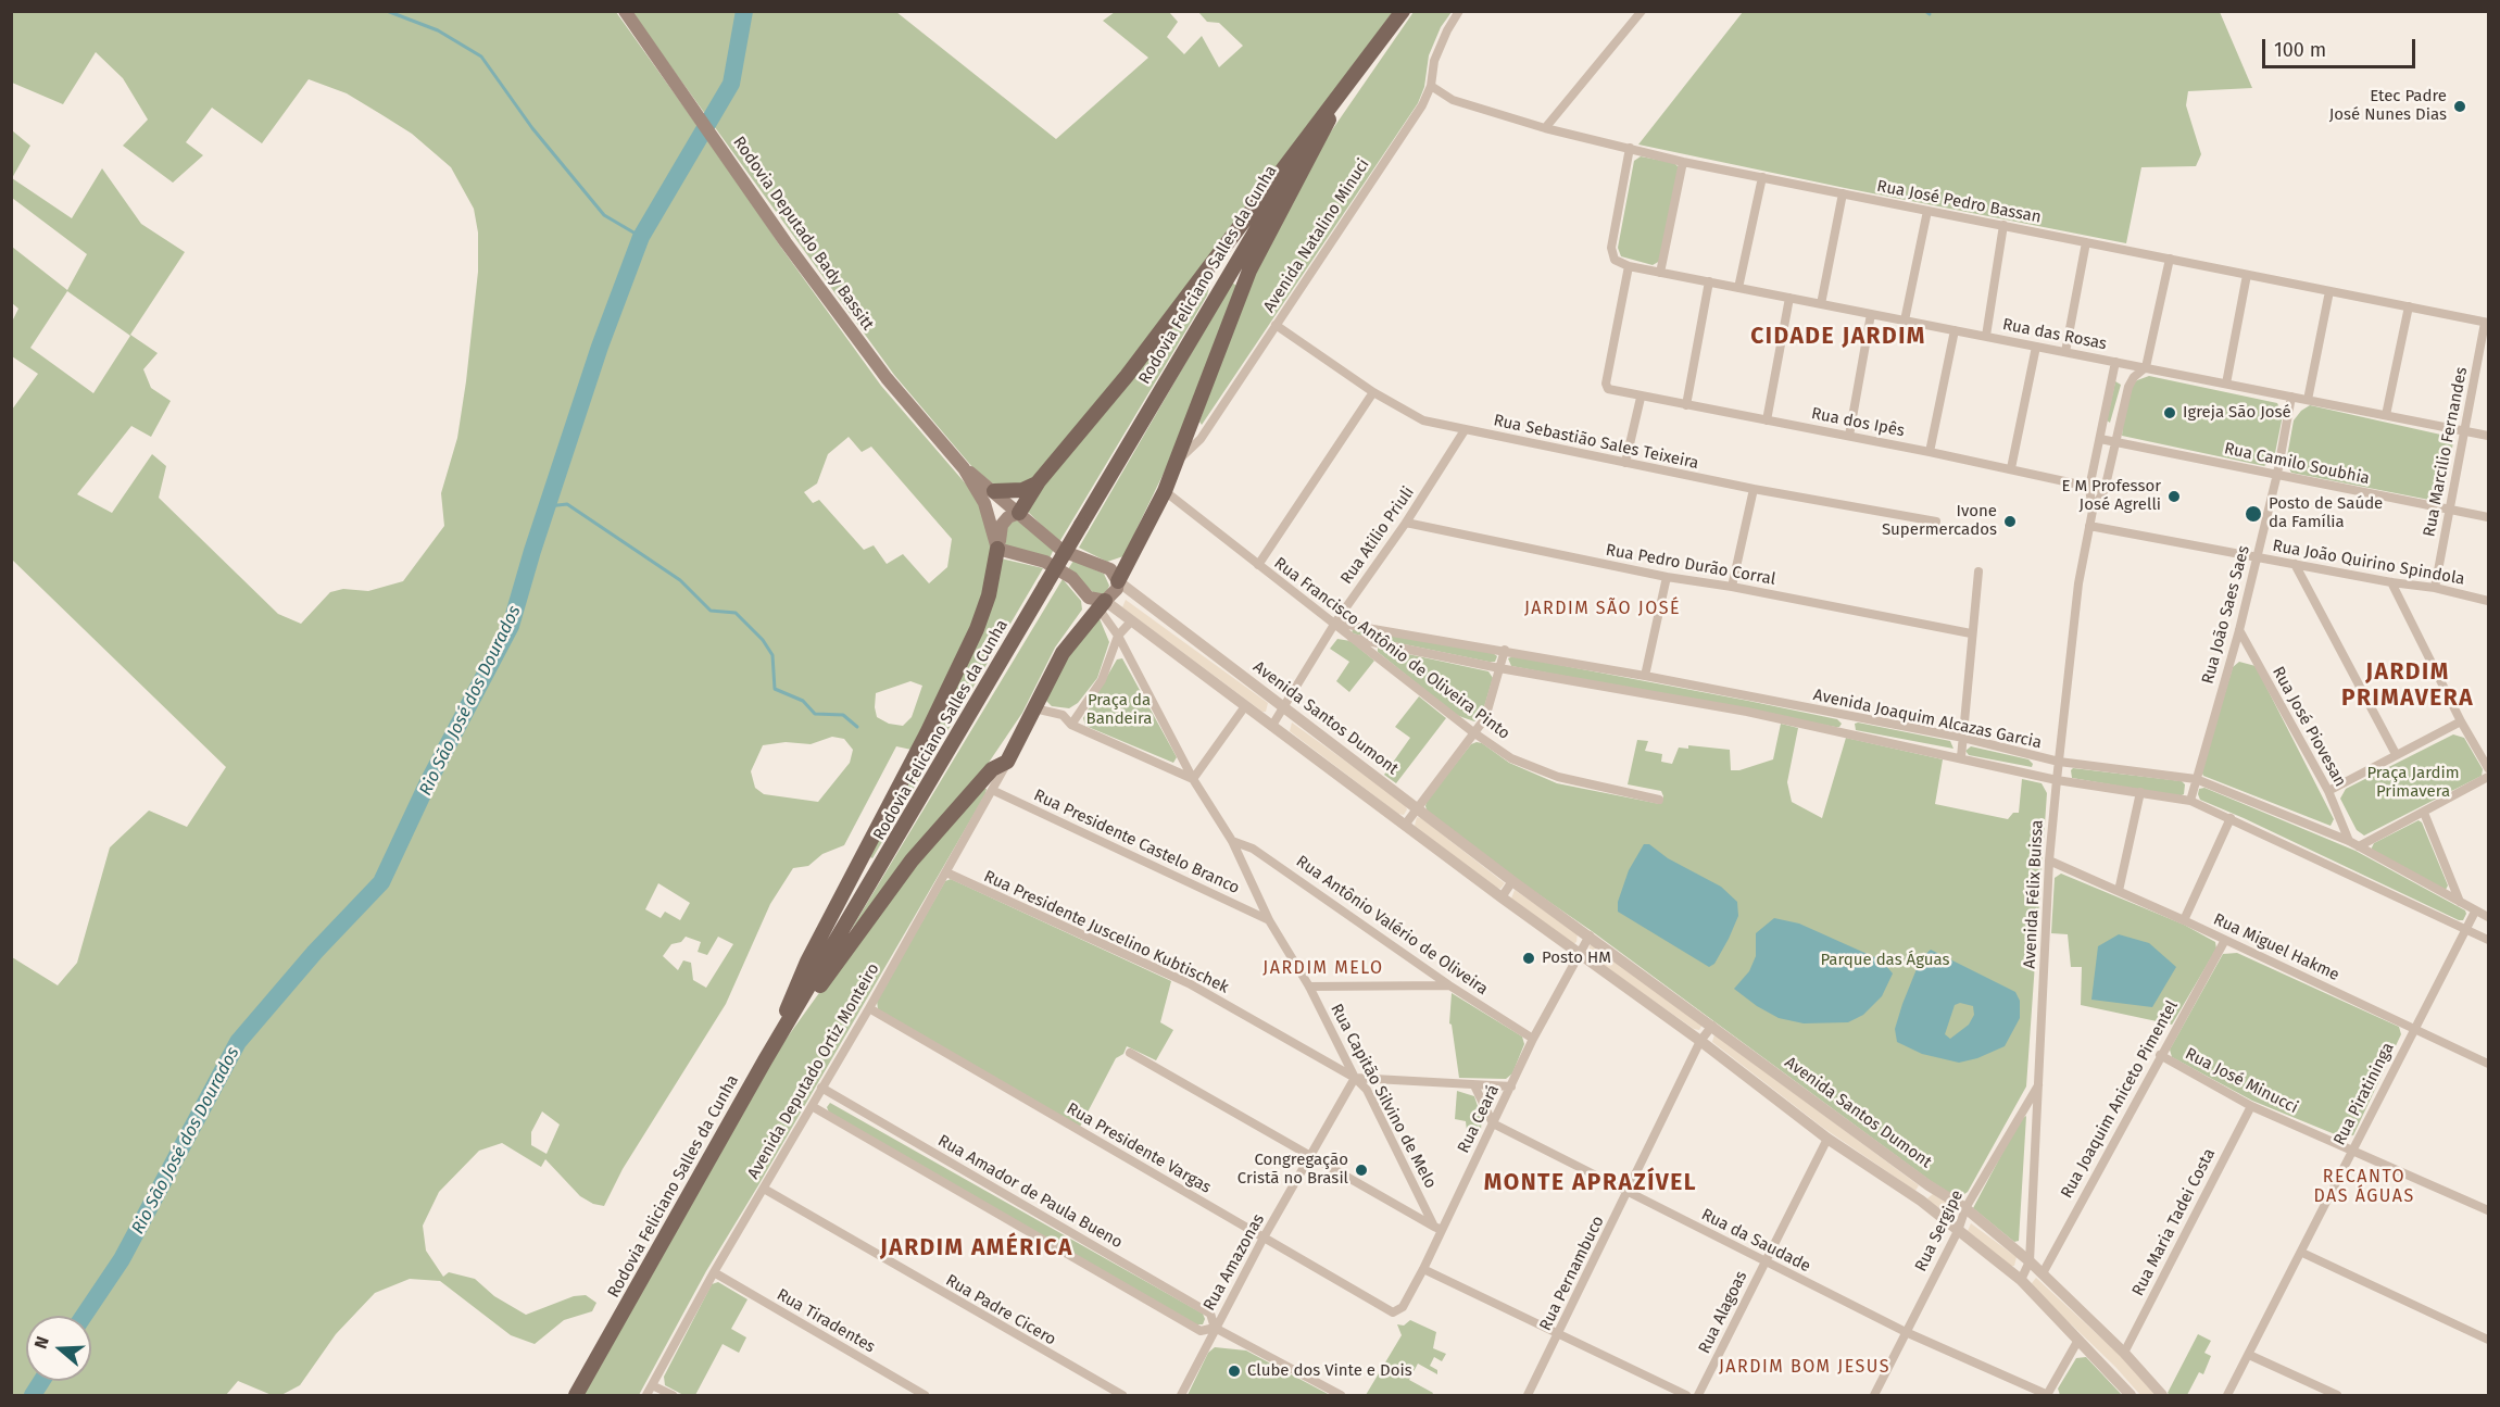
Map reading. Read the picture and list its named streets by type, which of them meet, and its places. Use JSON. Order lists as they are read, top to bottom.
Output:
{
  "streets": {
    "main road": ["Rodovia Deputado Bady Bassitt", "Rodovia Feliciano Salles da Cunha"],
    "street": [
      "Rua José Pedro Bassan",
      "Avenida Natalino Minuci",
      "Rua das Rosas",
      "Rua dos Ipês",
      "Rua Sebastião Sales Teixeira",
      "Rua Marcilio Fernandes",
      "Rua Camilo Soubhia",
      "Rua Atilio Priuli",
      "Rua João Quirino Spindola",
      "Rua Pedro Durão Corral",
      "Rua João Saes Saes",
      "Rua Francisco Antônio de Oliveira Pinto",
      "Avenida Santos Dumont",
      "Avenida Joaquim Alcazas Garcia",
      "Rua José Piovesan",
      "Rua Presidente Castelo Branco",
      "Avenida Félix Buissa",
      "Rua Antônio Valério de Oliveira",
      "Rua Presidente Juscelino Kubtischek",
      "Rua Miguel Hakme",
      "Avenida Deputado Ortiz Monteiro",
      "Rua José Minucci",
      "Rua Piratininga",
      "Rua Capitão Silvino de Melo",
      "Rua Joaquim Aniceto Pimentel",
      "Rua Ceará",
      "Rua Presidente Vargas",
      "Rua Amador de Paula Bueno",
      "Rua Maria Tadei Costa",
      "Rua Sergipe",
      "Rua da Saudade",
      "Rua Amazonas",
      "Rua Pernambuco",
      "Rua Padre Cicero",
      "Rua Alagoas",
      "Rua Tiradentes"
    ]
  },
  "crossings": [
    ["Rua José Pedro Bassan", "Avenida Natalino Minuci"],
    ["Rua José Pedro Bassan", "Rua das Rosas"],
    ["Rua José Pedro Bassan", "Rua Marcilio Fernandes"],
    ["Rodovia Deputado Bady Bassitt", "Avenida Santos Dumont"],
    ["Avenida Natalino Minuci", "Rua Sebastião Sales Teixeira"],
    ["Rua das Rosas", "Rua dos Ipês"],
    ["Rua das Rosas", "Rua Marcilio Fernandes"],
    ["Rua das Rosas", "Rua João Saes Saes"],
    ["Rua das Rosas", "Avenida Félix Buissa"],
    ["Rua dos Ipês", "Avenida Félix Buissa"],
    ["Rua Sebastião Sales Teixeira", "Rua Atilio Priuli"],
    ["Rua Marcilio Fernandes", "Rua Camilo Soubhia"],
    ["Rua Marcilio Fernandes", "Rua João Quirino Spindola"],
    ["Rua Camilo Soubhia", "Rua João Saes Saes"],
    ["Rua Camilo Soubhia", "Avenida Félix Buissa"],
    ["Rua Atilio Priuli", "Rua Pedro Durão Corral"],
    ["Rua Atilio Priuli", "Rua Francisco Antônio de Oliveira Pinto"],
    ["Rua Atilio Priuli", "Avenida Santos Dumont"],
    ["Rua Atilio Priuli", "Avenida Joaquim Alcazas Garcia"],
    ["Rua João Quirino Spindola", "Rua João Saes Saes"],
    ["Rua João Quirino Spindola", "Avenida Félix Buissa"],
    ["Rua João Saes Saes", "Avenida Joaquim Alcazas Garcia"],
    ["Rua João Saes Saes", "Rua José Piovesan"],
    ["Rua Francisco Antônio de Oliveira Pinto", "Avenida Joaquim Alcazas Garcia"],
    ["Avenida Santos Dumont", "Avenida Félix Buissa"],
    ["Avenida Santos Dumont", "Rua Joaquim Aniceto Pimentel"],
    ["Avenida Santos Dumont", "Rua Ceará"],
    ["Avenida Santos Dumont", "Rua Maria Tadei Costa"],
    ["Avenida Santos Dumont", "Rua Sergipe"],
    ["Avenida Santos Dumont", "Rua Pernambuco"],
    ["Avenida Joaquim Alcazas Garcia", "Rua José Piovesan"],
    ["Avenida Joaquim Alcazas Garcia", "Avenida Félix Buissa"],
    ["Avenida Joaquim Alcazas Garcia", "Rua Piratininga"],
    ["Rua Presidente Castelo Branco", "Avenida Deputado Ortiz Monteiro"],
    ["Rua Presidente Castelo Branco", "Rua Capitão Silvino de Melo"],
    ["Avenida Félix Buissa", "Rua Miguel Hakme"],
    ["Avenida Félix Buissa", "Rua Sergipe"],
    ["Rua Antônio Valério de Oliveira", "Rua Capitão Silvino de Melo"],
    ["Rua Antônio Valério de Oliveira", "Rua Ceará"],
    ["Rua Presidente Juscelino Kubtischek", "Avenida Deputado Ortiz Monteiro"],
    ["Rua Presidente Juscelino Kubtischek", "Rua Capitão Silvino de Melo"],
    ["Rua Presidente Juscelino Kubtischek", "Rua Ceará"],
    ["Rua Presidente Juscelino Kubtischek", "Rua Amazonas"],
    ["Rua Miguel Hakme", "Rua Piratininga"],
    ["Rua Miguel Hakme", "Rua Joaquim Aniceto Pimentel"],
    ["Avenida Deputado Ortiz Monteiro", "Rua Presidente Vargas"],
    ["Avenida Deputado Ortiz Monteiro", "Rua Amador de Paula Bueno"],
    ["Avenida Deputado Ortiz Monteiro", "Rua Padre Cicero"],
    ["Avenida Deputado Ortiz Monteiro", "Rua Tiradentes"],
    ["Rua José Minucci", "Rua Piratininga"],
    ["Rua José Minucci", "Rua Joaquim Aniceto Pimentel"],
    ["Rua José Minucci", "Rua Maria Tadei Costa"],
    ["Rua Capitão Silvino de Melo", "Rua Ceará"],
    ["Rua Capitão Silvino de Melo", "Rua Amazonas"],
    ["Rua Ceará", "Rua Presidente Vargas"],
    ["Rua Ceará", "Rua da Saudade"],
    ["Rua Presidente Vargas", "Rua Amazonas"],
    ["Rua Amador de Paula Bueno", "Rua Amazonas"],
    ["Rua Sergipe", "Rua da Saudade"],
    ["Rua da Saudade", "Rua Pernambuco"],
    ["Rua da Saudade", "Rua Alagoas"]
  ],
  "districts": [
    "CIDADE JARDIM",
    "JARDIM SÃO JOSÉ",
    "JARDIM PRIMAVERA",
    "JARDIM MELO",
    "RECANTO DAS ÁGUAS",
    "MONTE APRAZÍVEL",
    "JARDIM AMÉRICA",
    "JARDIM BOM JESUS"
  ],
  "water": ["Rio São José dos Dourados"],
  "parks": ["Praça da Bandeira", "Praça Jardim Primavera", "Parque das Águas"],
  "places": [
    "Etec Padre José Nunes Dias",
    "Igreja São José",
    "E M Professor José Agrelli",
    "Posto de Saúde da Família",
    "Ivone Supermercados",
    "Posto HM",
    "Congregação Cristã no Brasil",
    "Clube dos Vinte e Dois"
  ],
  "scale_bar": "100 m",
  "north": "left"
}
